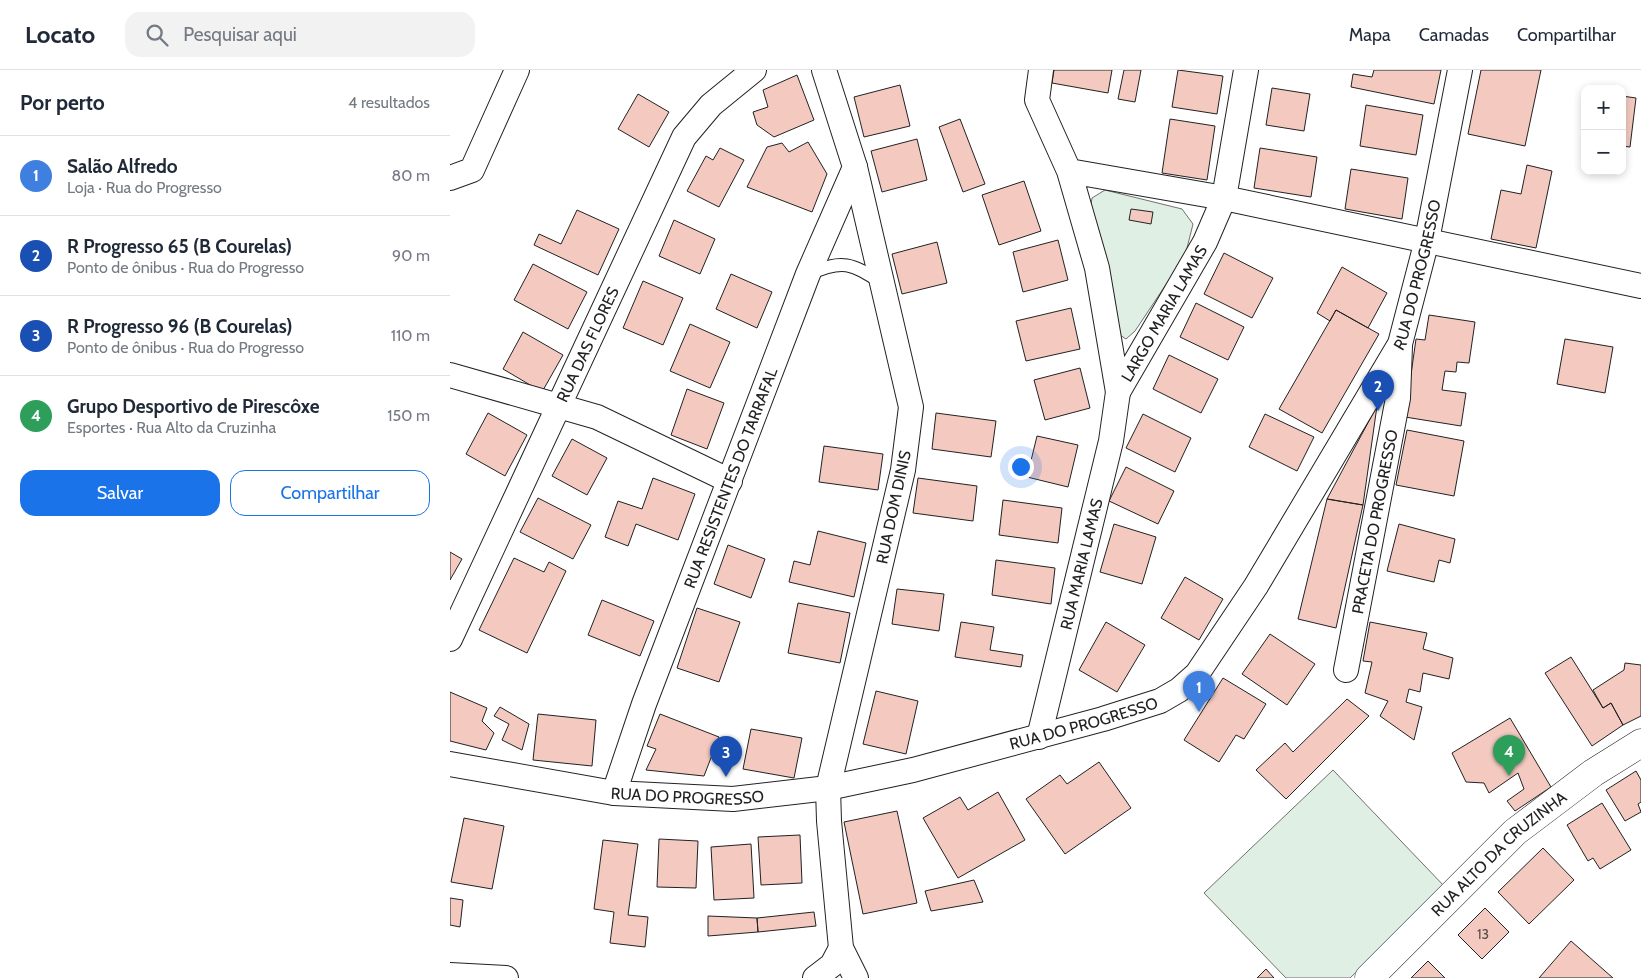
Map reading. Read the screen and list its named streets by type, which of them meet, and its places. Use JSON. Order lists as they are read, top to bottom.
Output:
{
  "streets": {
    "street": [
      "RUA DO PROGRESSO",
      "LARGO MARIA LAMAS",
      "RUA DAS FLORES",
      "RUA RESISTENTES DO TARRAFAL",
      "RUA DOM DINIS",
      "PRACETA DO PROGRESSO",
      "RUA MARIA LAMAS",
      "RUA ALTO DA CRUZINHA"
    ]
  },
  "crossings": [
    ["RUA DO PROGRESSO", "RUA RESISTENTES DO TARRAFAL"],
    ["RUA DO PROGRESSO", "RUA DOM DINIS"],
    ["RUA DO PROGRESSO", "PRACETA DO PROGRESSO"],
    ["RUA DO PROGRESSO", "RUA MARIA LAMAS"],
    ["LARGO MARIA LAMAS", "RUA MARIA LAMAS"],
    ["RUA RESISTENTES DO TARRAFAL", "RUA DOM DINIS"]
  ],
  "house_numbers": ["13"],
  "page": {
    "header": "Locato",
    "search": "Pesquisar aqui",
    "nav": ["Mapa", "Camadas", "Compartilhar"],
    "heading": ["Por perto", "4 resultados"],
    "map_buttons": ["+", "−"],
    "list": [
      {
        "mark": "1",
        "name": "Salão Alfredo",
        "note": "Loja · Rua do Progresso",
        "value": "80 m"
      },
      {
        "mark": "2",
        "name": "R Progresso 65 (B Courelas)",
        "note": "Ponto de ônibus · Rua do Progresso",
        "value": "90 m"
      },
      {
        "mark": "3",
        "name": "R Progresso 96 (B Courelas)",
        "note": "Ponto de ônibus · Rua do Progresso",
        "value": "110 m"
      },
      {
        "mark": "4",
        "name": "Grupo Desportivo de Pirescôxe",
        "note": "Esportes · Rua Alto da Cruzinha",
        "value": "150 m"
      }
    ],
    "pins": [
      "2",
      "1",
      "4",
      "3"
    ],
    "buttons": ["Salvar", "Compartilhar"]
  }
}
